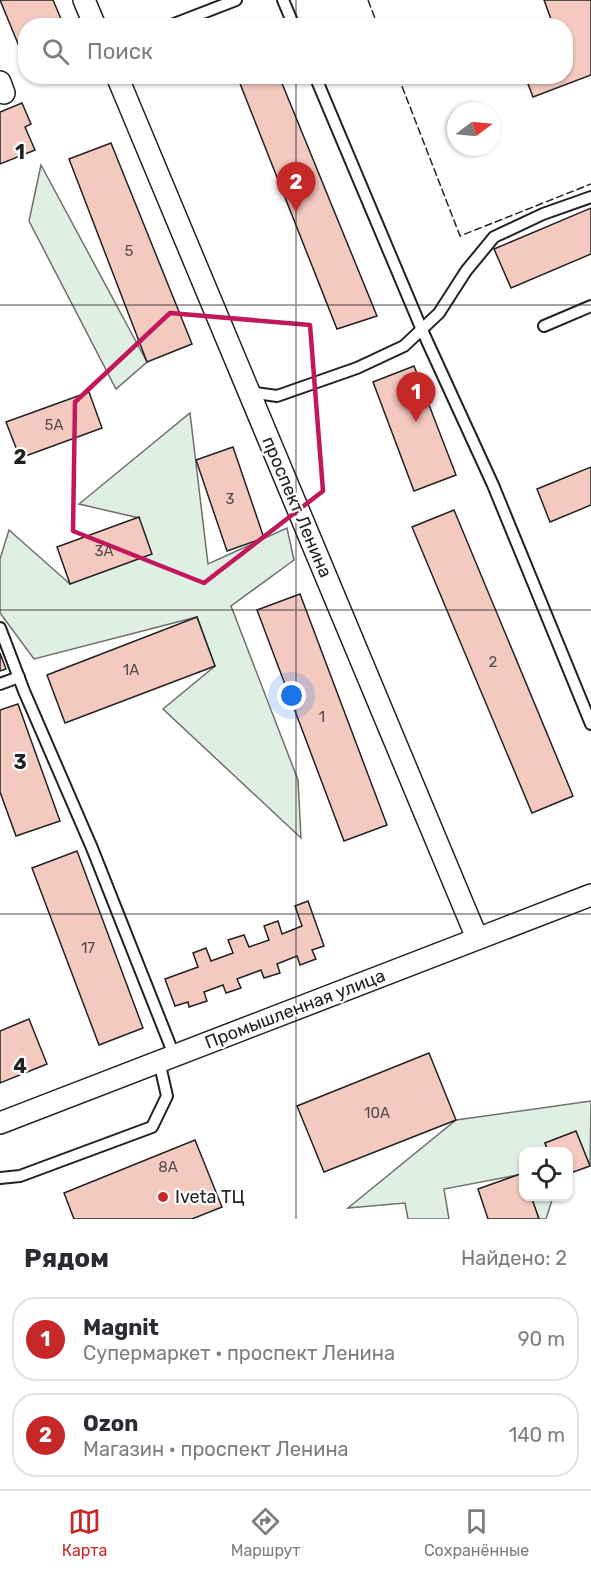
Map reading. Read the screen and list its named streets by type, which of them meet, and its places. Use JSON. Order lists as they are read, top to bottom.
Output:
{
  "streets": {
    "street": ["проспект Ленина", "Промышленная улица"]
  },
  "crossings": [
    ["проспект Ленина", "Промышленная улица"]
  ],
  "places": ["Iveta ТЦ"],
  "house_numbers": [
    "5",
    "5А",
    "3",
    "3А",
    "2",
    "1А",
    "1",
    "17",
    "10А",
    "8А"
  ],
  "north": "right",
  "page": {
    "search": "Поиск",
    "pins": ["2", "1"],
    "heading": ["Рядом", "Найдено: 2"],
    "list": [
      {
        "mark": "1",
        "name": "Magnit",
        "note": "Супермаркет · проспект Ленина",
        "value": "90 m"
      },
      {
        "mark": "2",
        "name": "Ozon",
        "note": "Магазин · проспект Ленина",
        "value": "140 m"
      }
    ],
    "nav": ["Карта", "Маршрут", "Сохранённые"]
  },
  "grid": {
    "rows": [
      "1",
      "2",
      "3",
      "4"
    ]
  }
}
